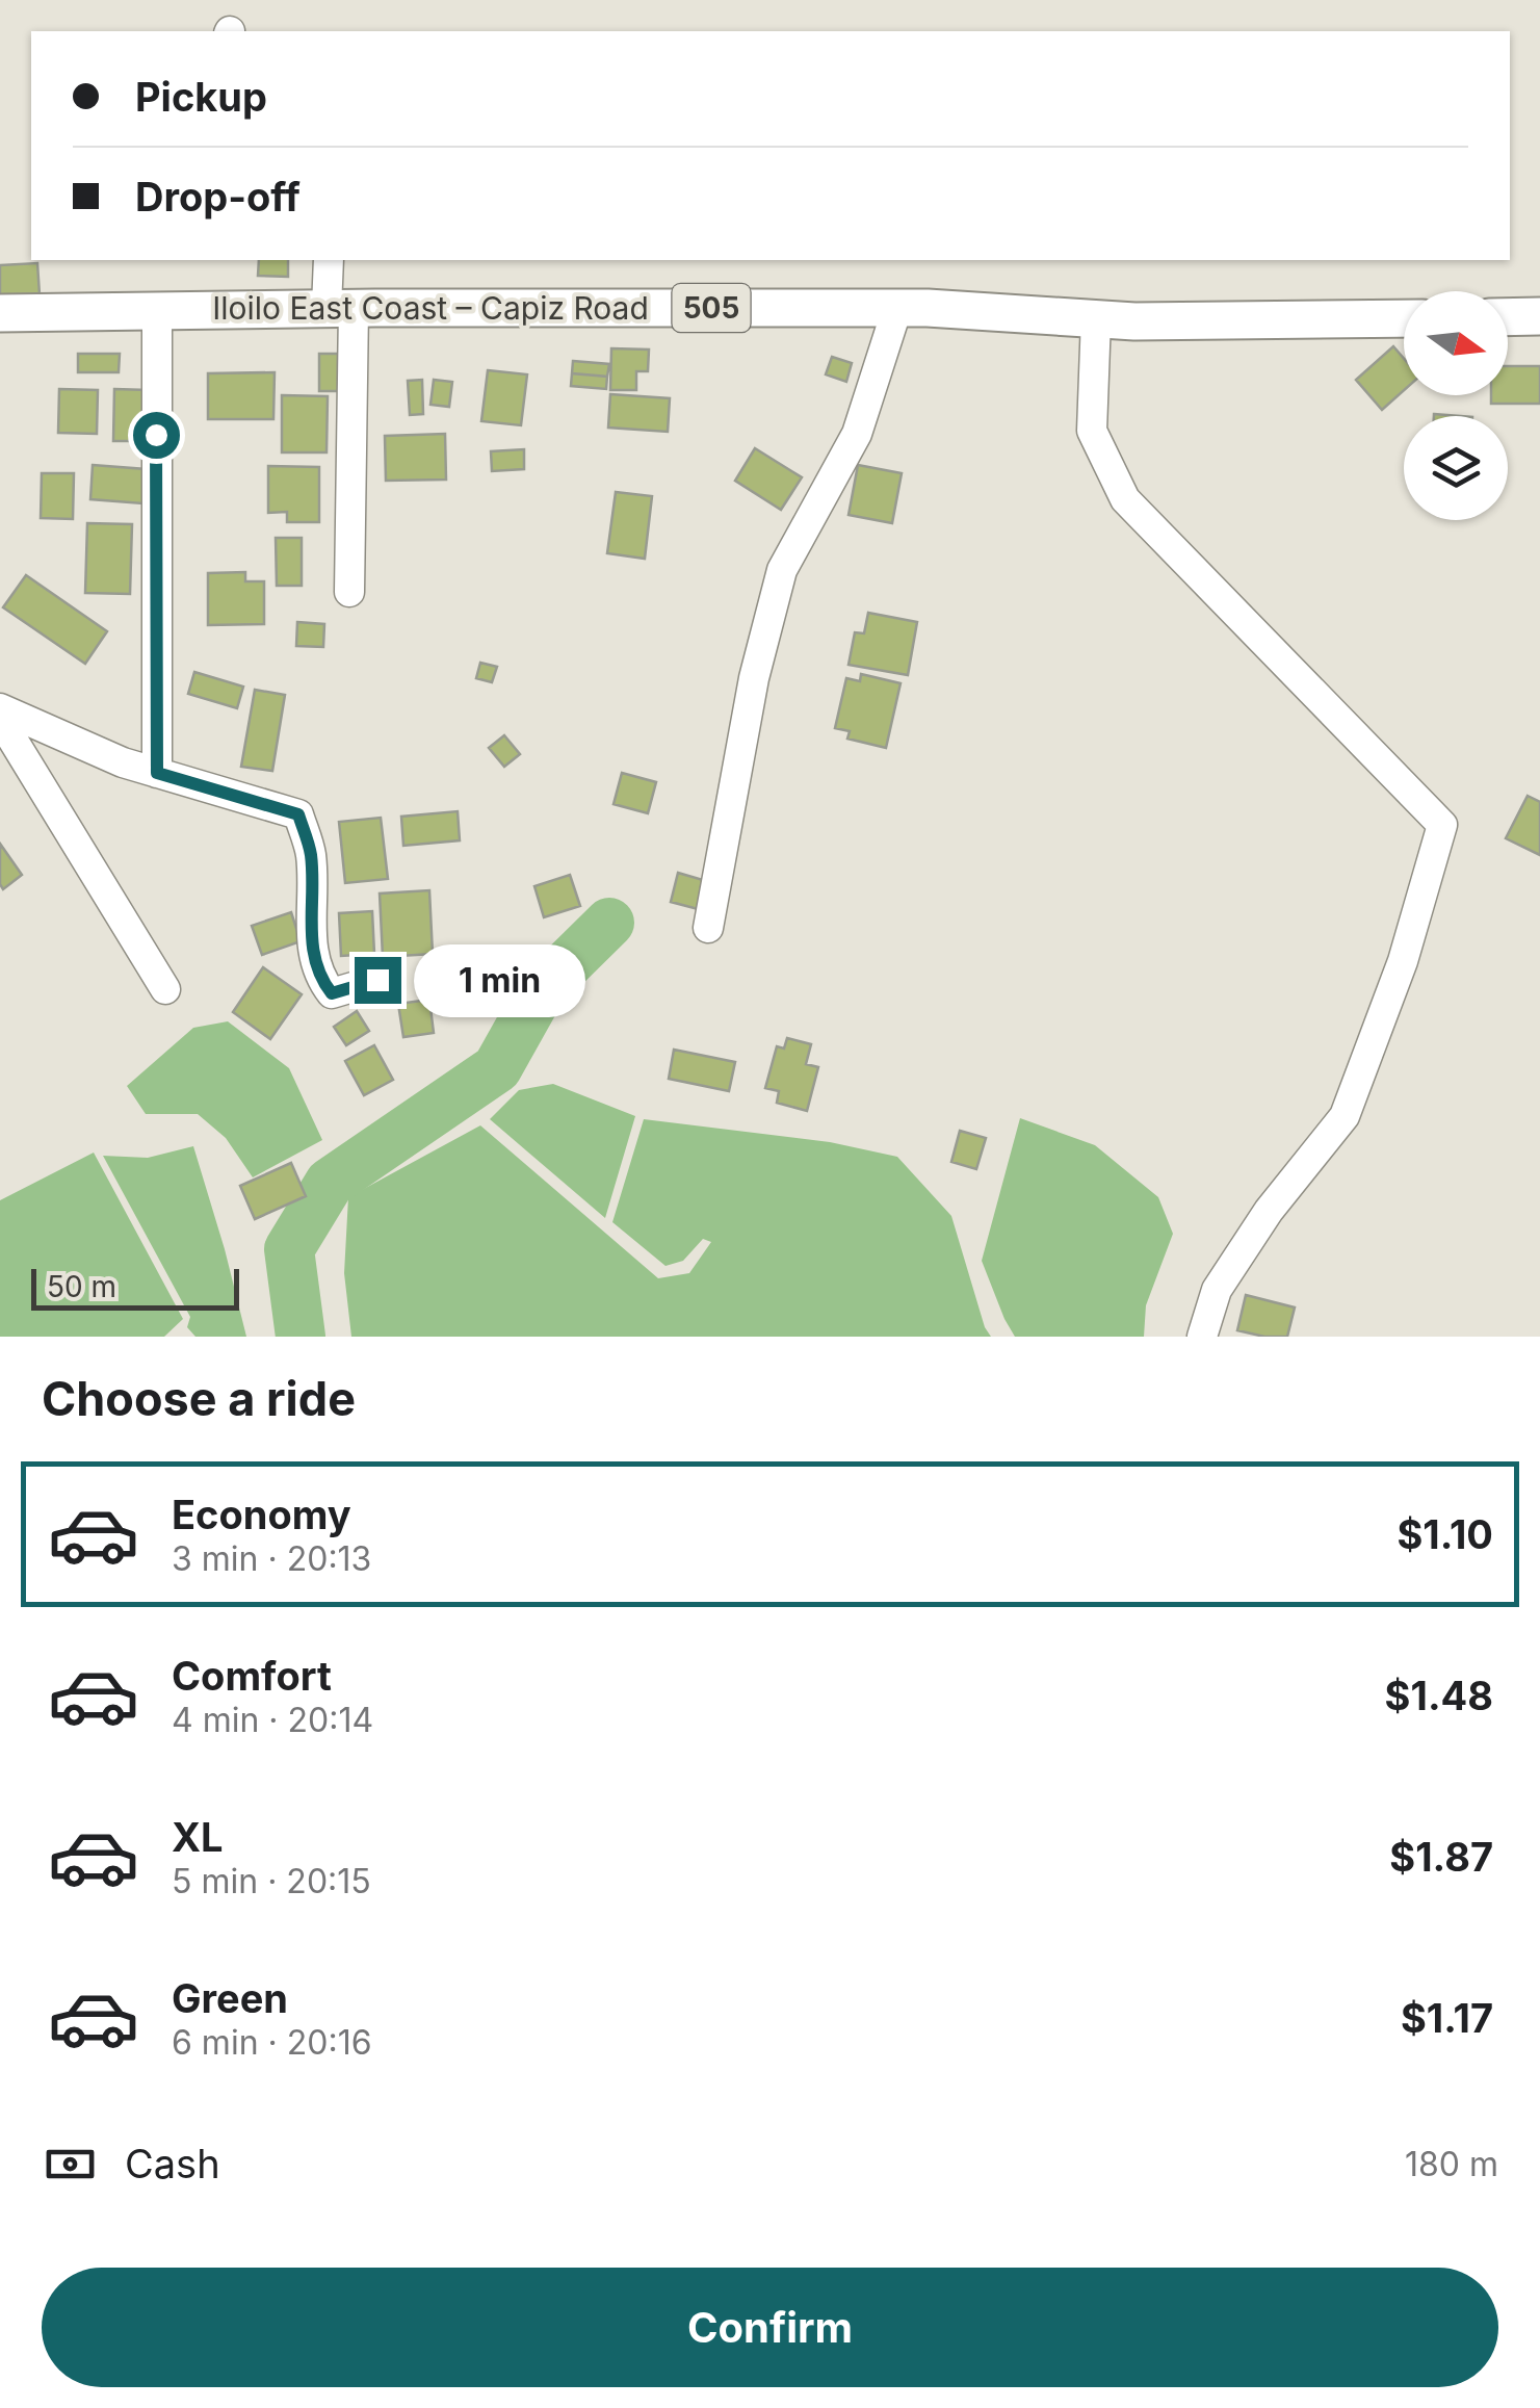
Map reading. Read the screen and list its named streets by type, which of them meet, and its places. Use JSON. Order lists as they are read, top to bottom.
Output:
{
  "streets": {
    "main road": ["505", "Iloilo East Coast – Capiz Road"]
  },
  "scale_bar": "50 m",
  "north": "right",
  "page": {
    "banner": ["Pickup", "Drop-off"],
    "bubble": "1 min",
    "scale": "50 m",
    "heading": "Choose a ride",
    "list": [
      {
        "name": "Economy",
        "note": "3 min · 20:13",
        "value": "$1.10"
      },
      {
        "name": "Comfort",
        "note": "4 min · 20:14",
        "value": "$1.48"
      },
      {
        "name": "XL",
        "note": "5 min · 20:15",
        "value": "$1.87"
      },
      {
        "name": "Green",
        "note": "6 min · 20:16",
        "value": "$1.17"
      }
    ],
    "pay": ["Cash", "180 m"],
    "buttons": "Confirm"
  }
}
